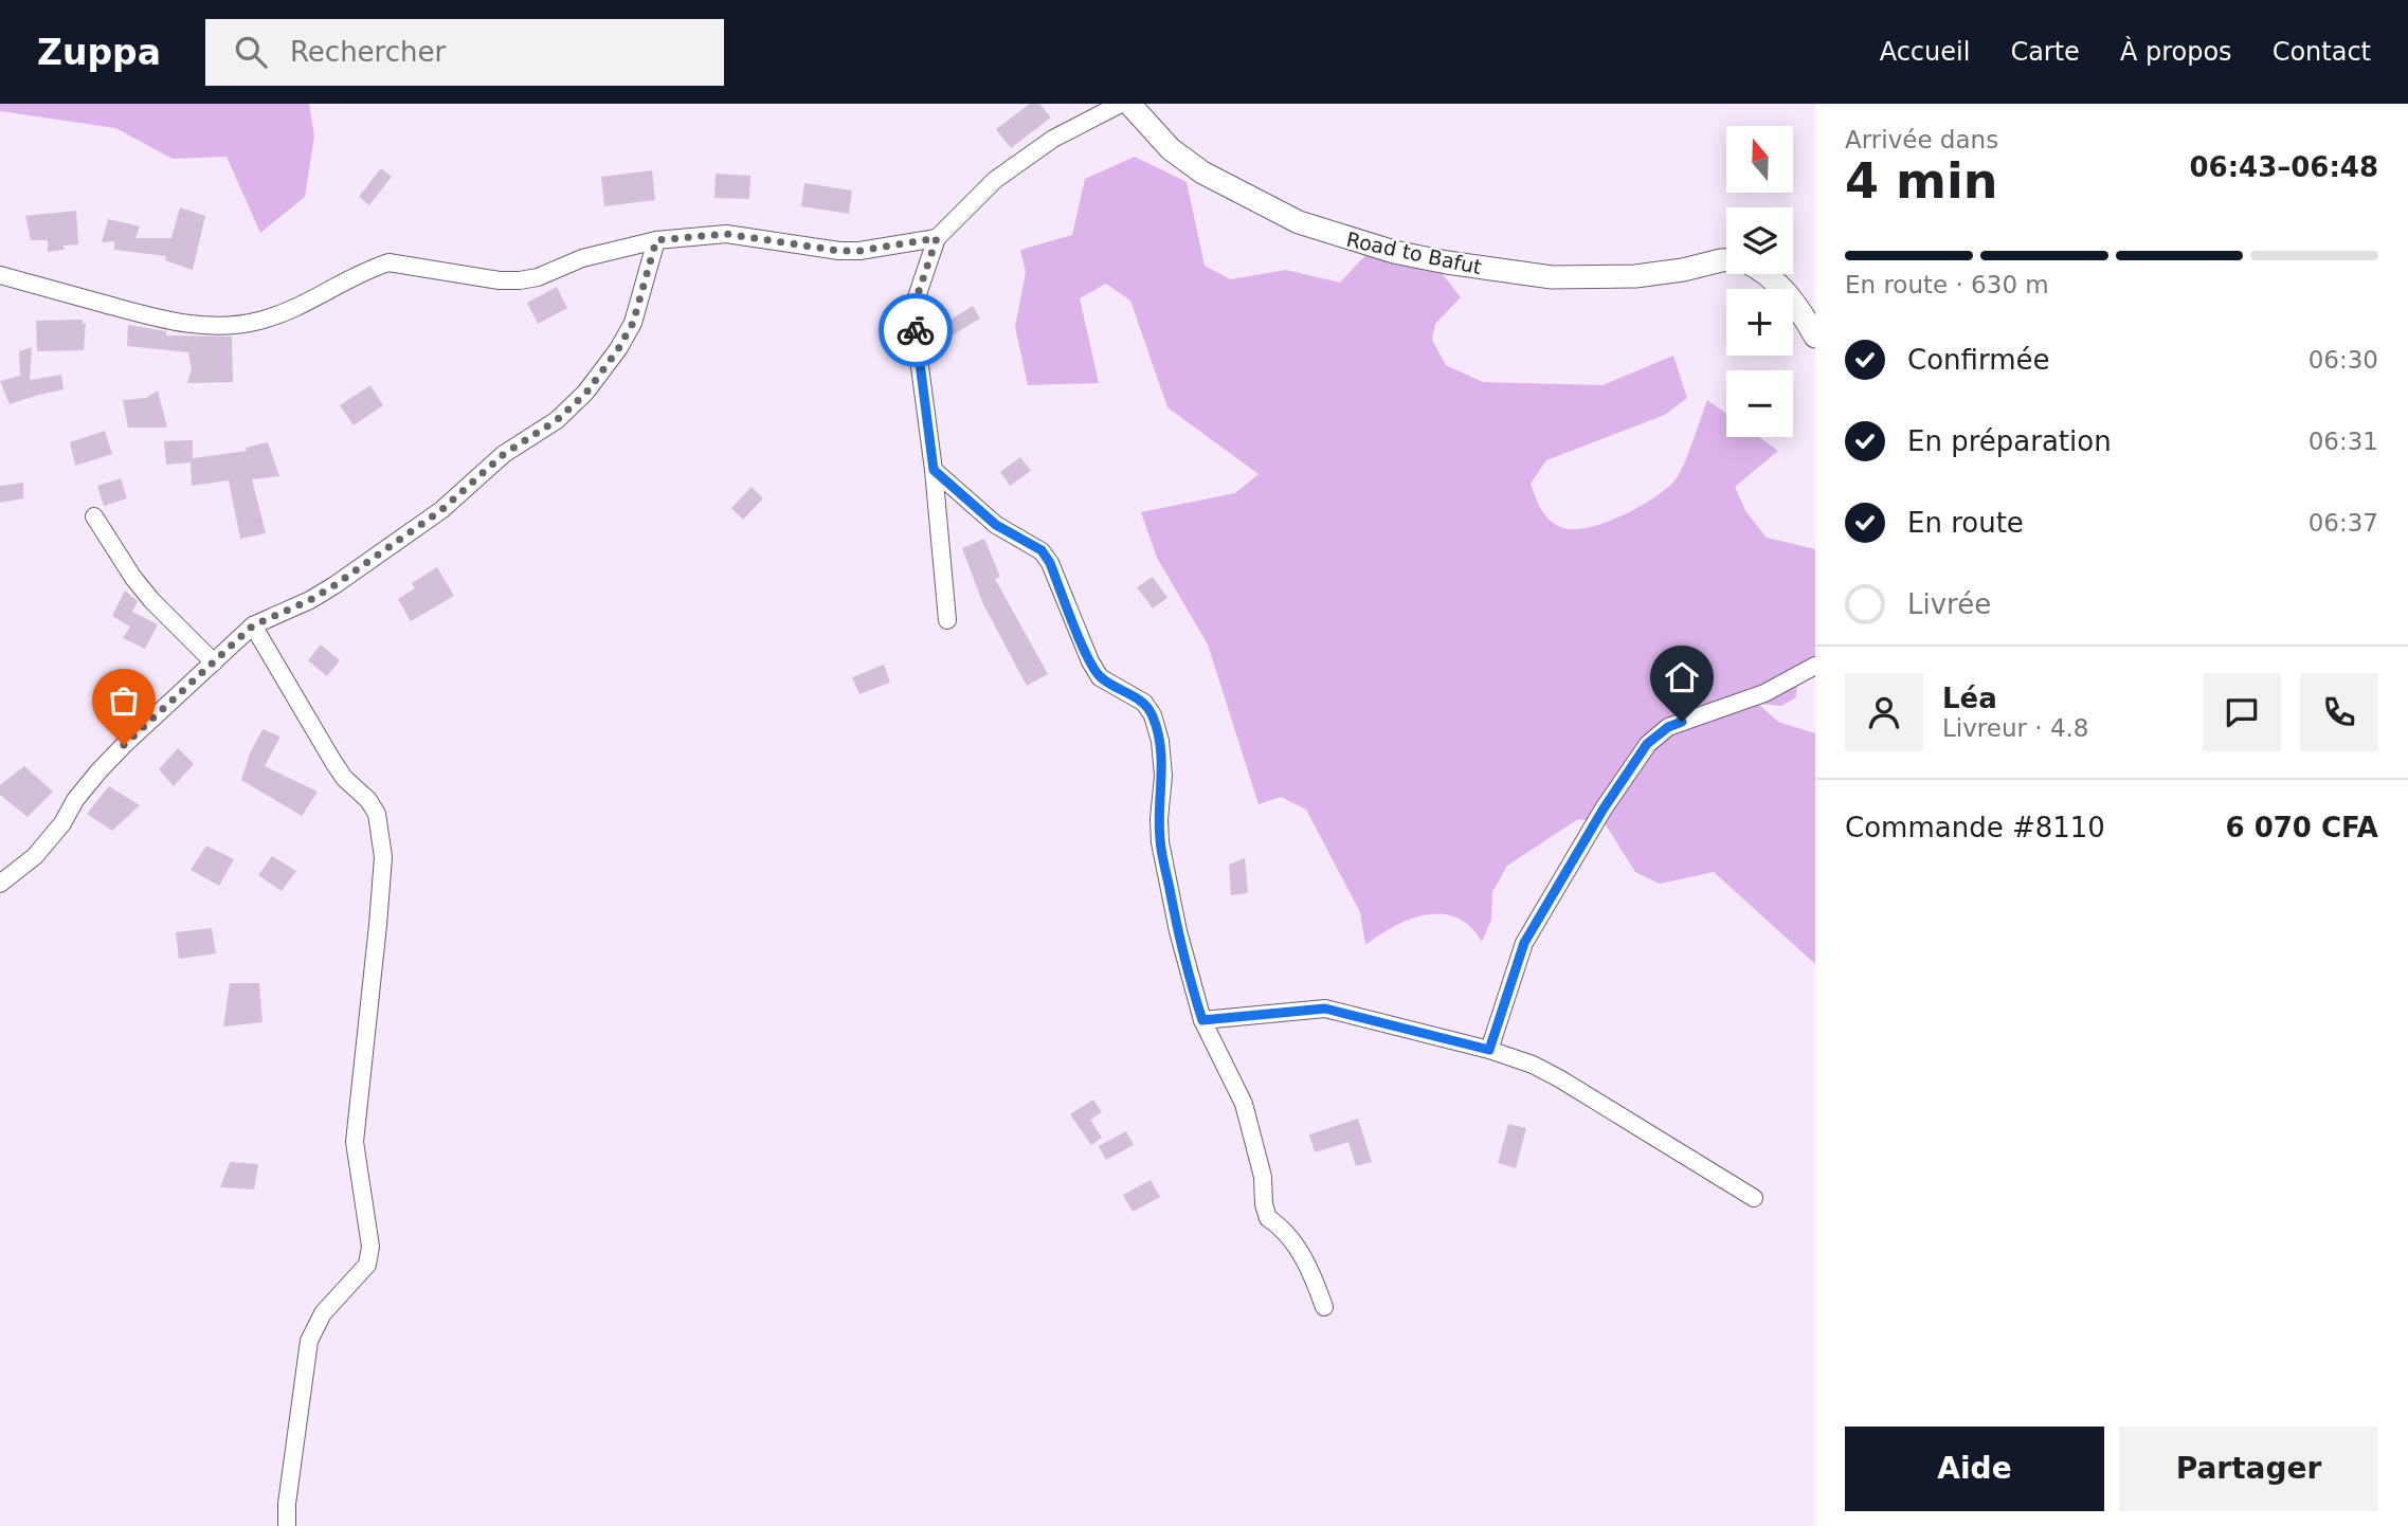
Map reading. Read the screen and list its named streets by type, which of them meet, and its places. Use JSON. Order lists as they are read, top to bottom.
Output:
{
  "streets": {
    "street": ["Road to Bafut"]
  },
  "north": "top",
  "page": {
    "header": "Zuppa",
    "search": "Rechercher",
    "nav": [
      "Accueil",
      "Carte",
      "À propos",
      "Contact"
    ],
    "heading": ["4 min", "Arrivée dans", "06:43–06:48"],
    "panel": [
      "Léa",
      "Livreur · 4.8",
      "Commande #8110",
      "6 070 CFA"
    ],
    "map_buttons": ["+", "−"],
    "bar": "En route · 630 m",
    "list": [
      ["Confirmée", "06:30"],
      ["En préparation", "06:31"],
      ["En route", "06:37"],
      "Livrée"
    ],
    "buttons": ["Aide", "Partager"]
  }
}
